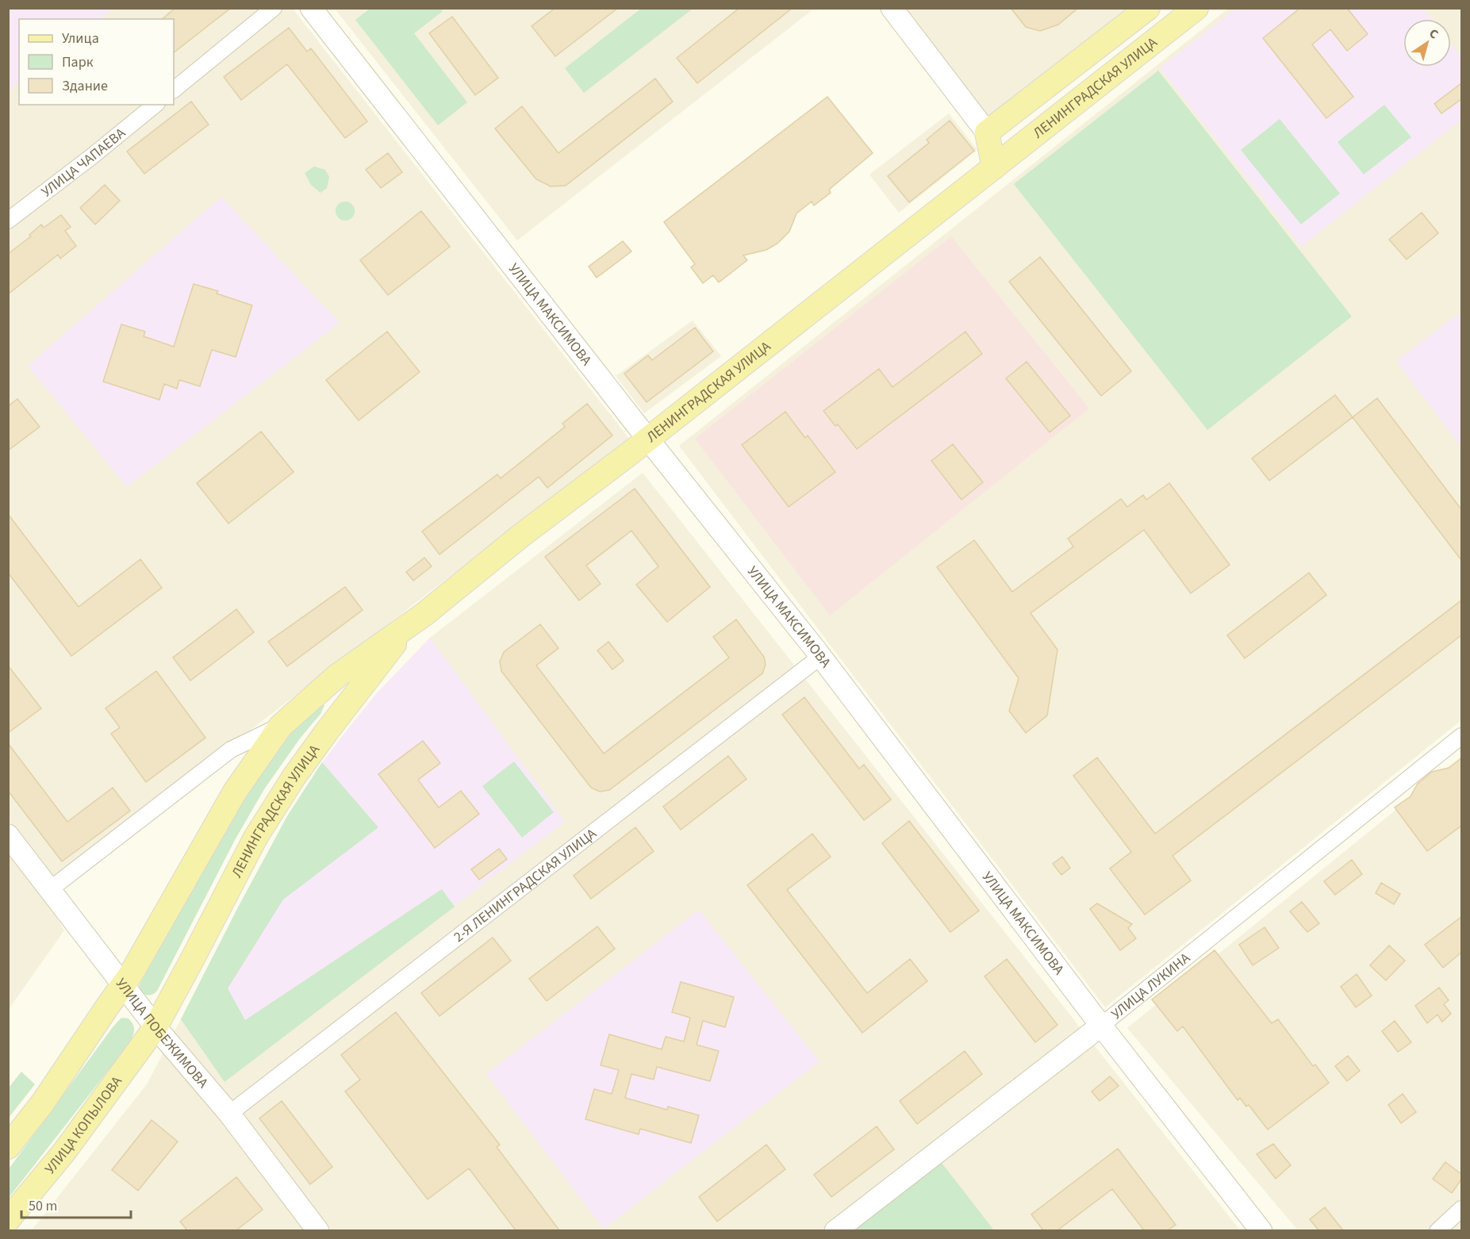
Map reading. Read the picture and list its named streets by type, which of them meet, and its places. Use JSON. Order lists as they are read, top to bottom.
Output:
{
  "streets": {
    "main road": [
      "ЛЕНИНГРАДСКАЯ УЛИЦА",
      "УЛИЦА МАКСИМОВА",
      "УЛИЦА ЛУКИНА",
      "УЛИЦА ПОБЕЖИМОВА",
      "УЛИЦА КОПЫЛОВА"
    ],
    "street": ["УЛИЦА ЧАПАЕВА", "2-Я ЛЕНИНГРАДСКАЯ УЛИЦА"]
  },
  "crossings": [
    ["ЛЕНИНГРАДСКАЯ УЛИЦА", "УЛИЦА МАКСИМОВА"],
    ["ЛЕНИНГРАДСКАЯ УЛИЦА", "УЛИЦА ПОБЕЖИМОВА"],
    ["ЛЕНИНГРАДСКАЯ УЛИЦА", "УЛИЦА КОПЫЛОВА"],
    ["УЛИЦА МАКСИМОВА", "2-Я ЛЕНИНГРАДСКАЯ УЛИЦА"],
    ["УЛИЦА МАКСИМОВА", "УЛИЦА ЛУКИНА"],
    ["2-Я ЛЕНИНГРАДСКАЯ УЛИЦА", "УЛИЦА ПОБЕЖИМОВА"],
    ["УЛИЦА ПОБЕЖИМОВА", "УЛИЦА КОПЫЛОВА"]
  ],
  "legend": ["Улица", "Парк", "Здание"],
  "scale_bar": "50 m",
  "north": "top right"
}
